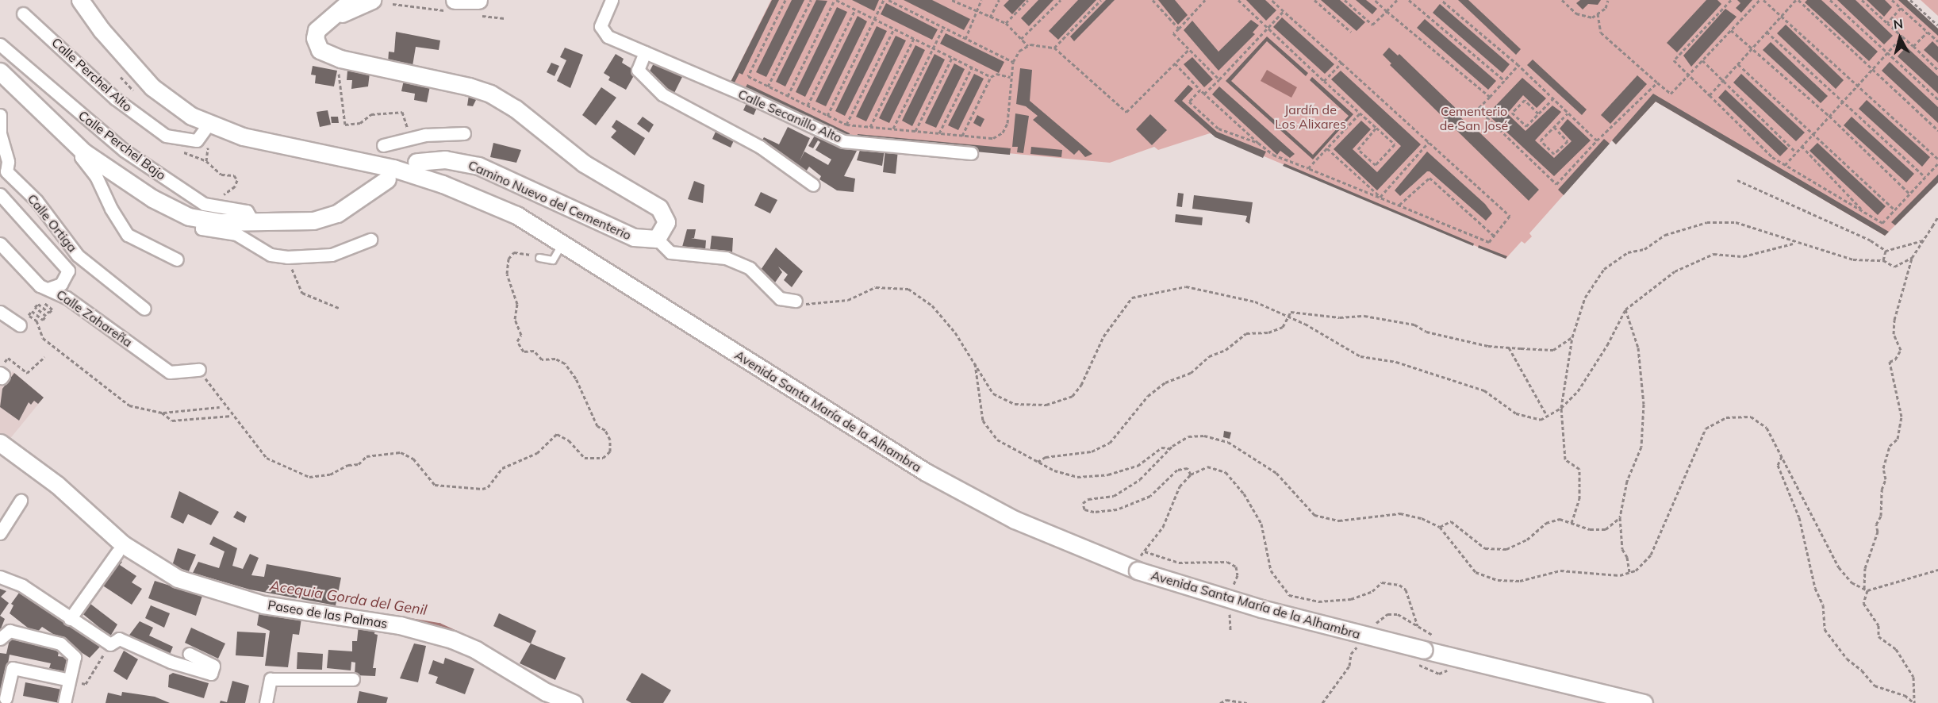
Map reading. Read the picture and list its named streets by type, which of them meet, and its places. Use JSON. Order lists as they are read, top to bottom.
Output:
{
  "streets": {
    "street": [
      "Calle Perchel Alto",
      "Calle Secanillo Alto",
      "Calle Perchel Bajo",
      "Camino Nuevo del Cementerio",
      "Calle Ortiga",
      "Calle Zahareña",
      "Avenida Santa María de la Alhambra",
      "Paseo de las Palmas"
    ]
  },
  "water": ["Acequia Gorda del Genil"],
  "parks": ["Jardín de Los Alixares", "Cementerio de San José"],
  "north": "top"
}
